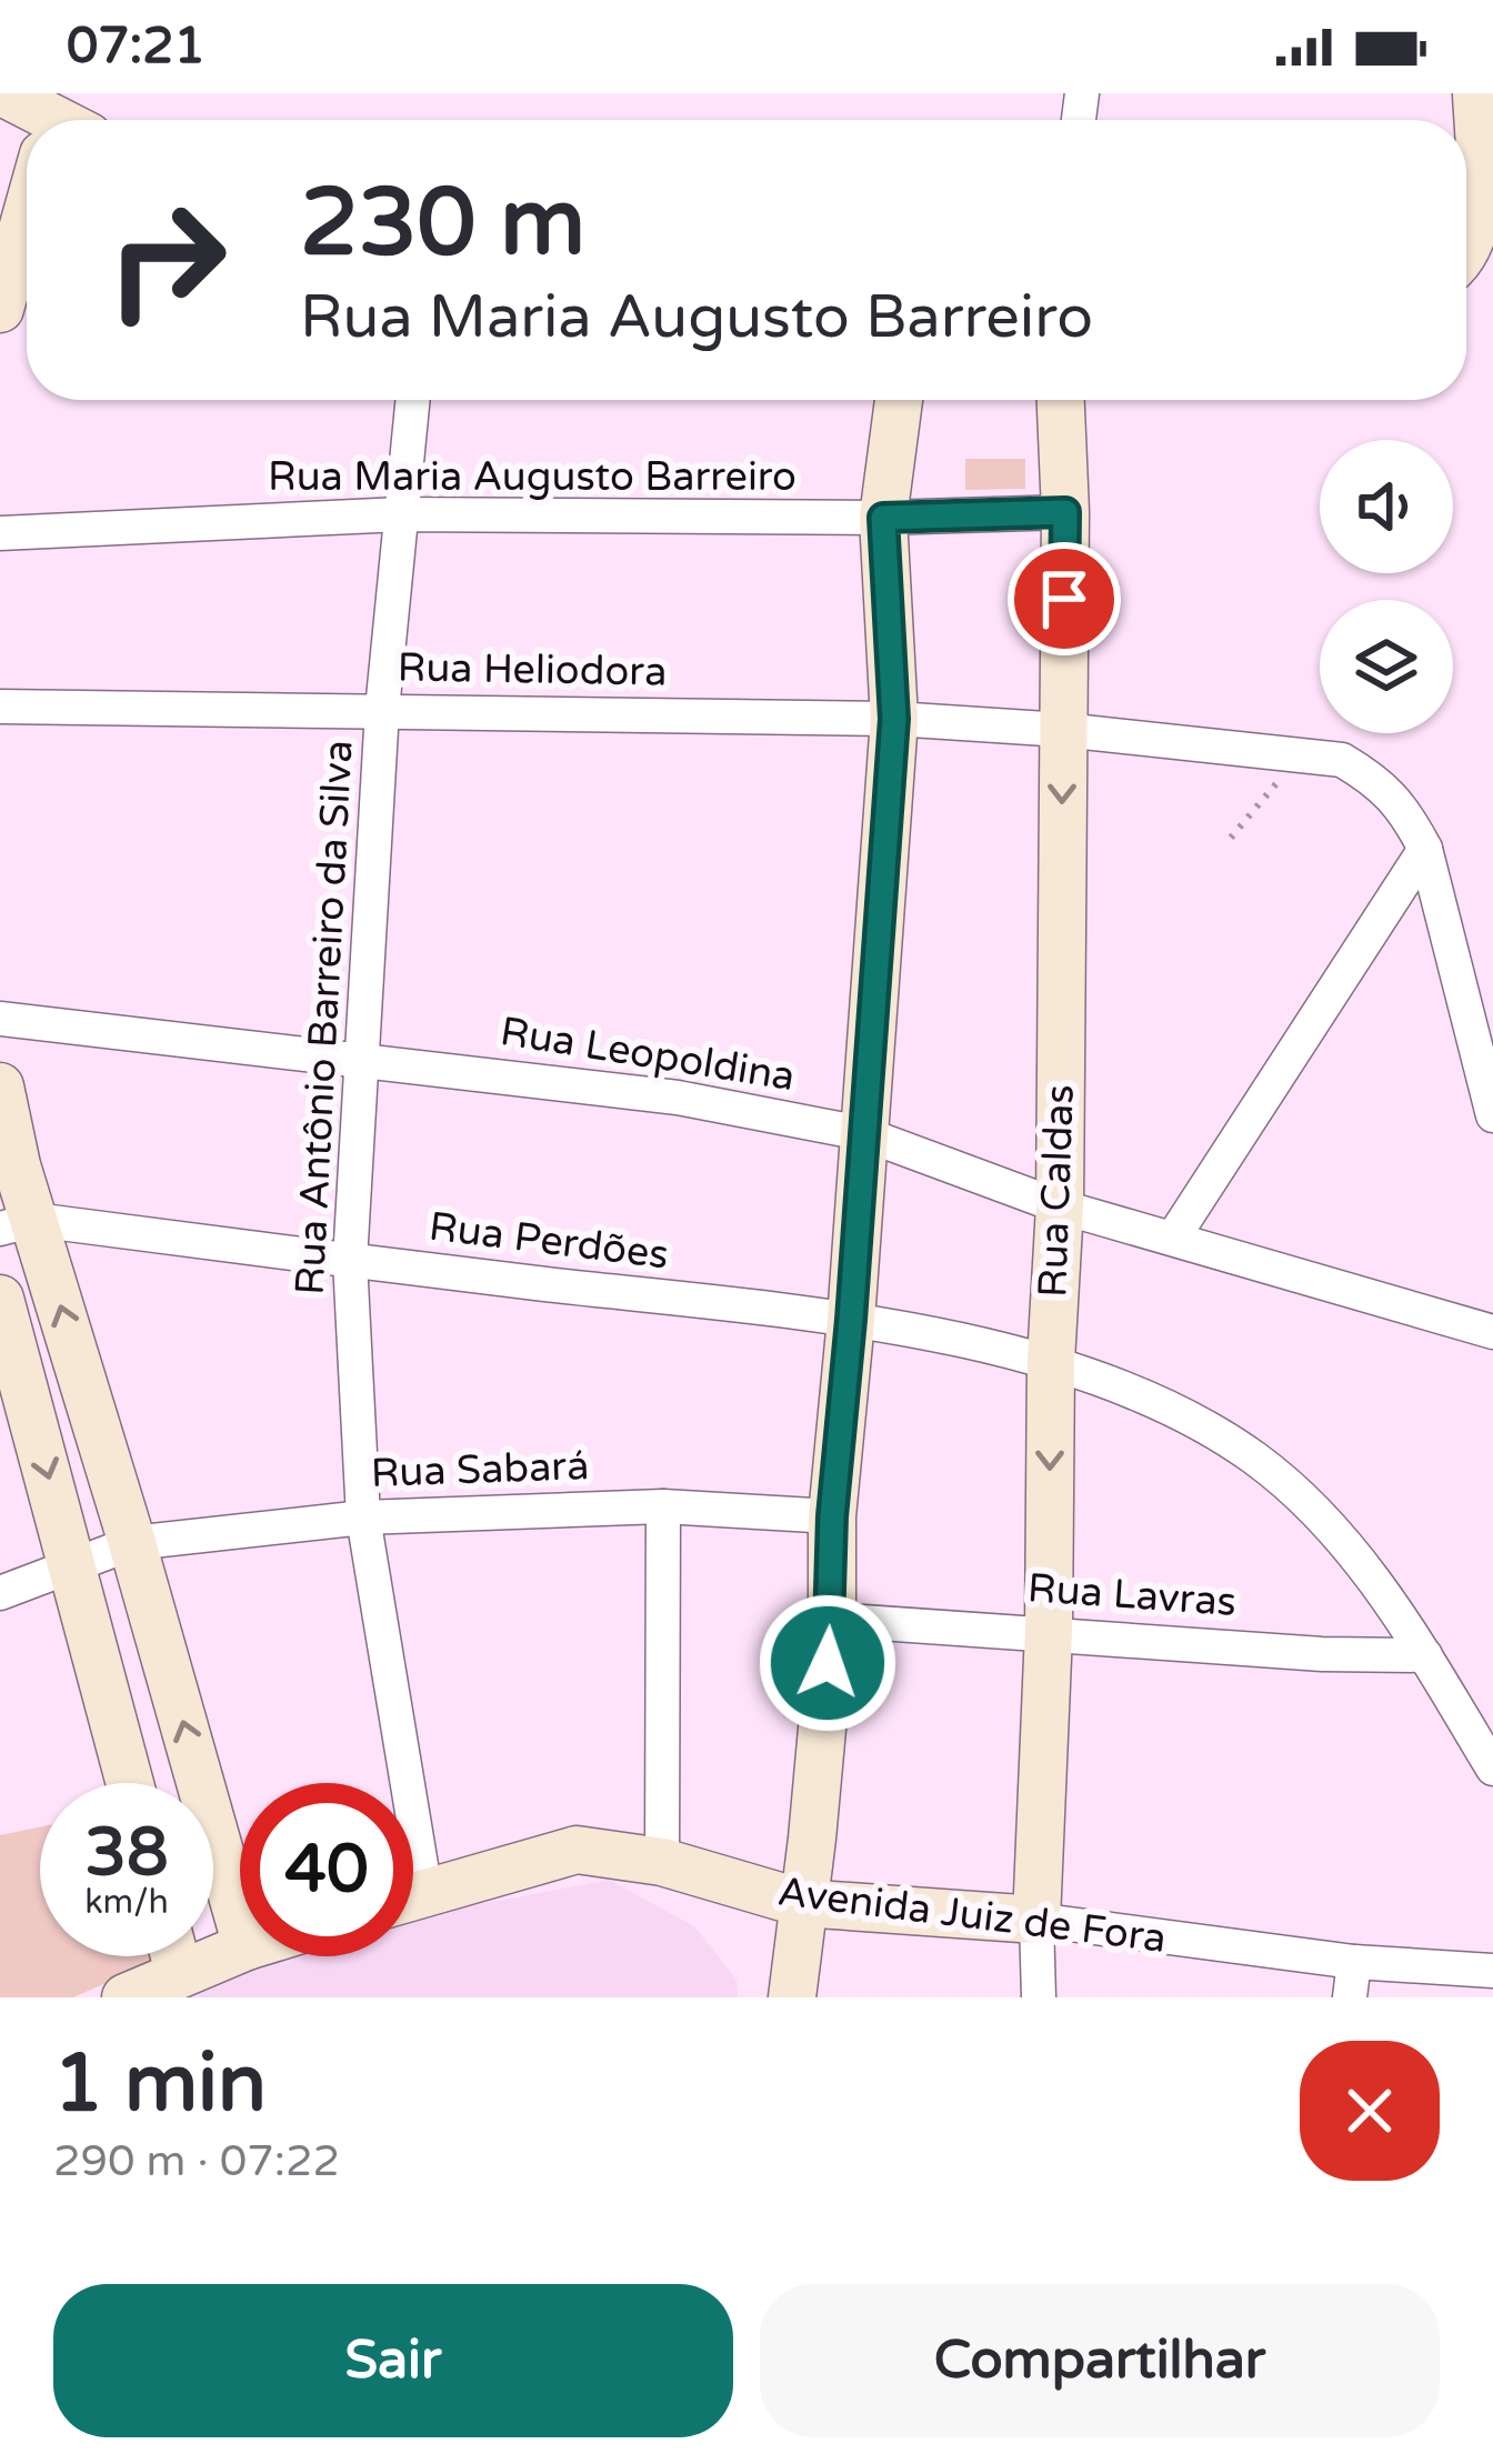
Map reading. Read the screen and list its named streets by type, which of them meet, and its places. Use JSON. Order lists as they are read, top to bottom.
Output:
{
  "streets": {
    "street": [
      "Rua Maria Augusto Barreiro",
      "Rua Heliodora",
      "Rua Antônio Barreiro da Silva",
      "Rua Leopoldina",
      "Rua Caldas",
      "Rua Perdões",
      "Rua Sabará",
      "Rua Lavras",
      "Avenida Juiz de Fora"
    ]
  },
  "crossings": [
    ["Rua Maria Augusto Barreiro", "Rua Antônio Barreiro da Silva"],
    ["Rua Maria Augusto Barreiro", "Rua Caldas"],
    ["Rua Heliodora", "Rua Antônio Barreiro da Silva"],
    ["Rua Heliodora", "Rua Caldas"],
    ["Rua Antônio Barreiro da Silva", "Rua Leopoldina"],
    ["Rua Antônio Barreiro da Silva", "Rua Perdões"],
    ["Rua Antônio Barreiro da Silva", "Rua Sabará"],
    ["Rua Leopoldina", "Rua Caldas"],
    ["Rua Caldas", "Rua Perdões"],
    ["Rua Caldas", "Rua Lavras"],
    ["Rua Caldas", "Avenida Juiz de Fora"],
    ["Rua Perdões", "Rua Lavras"]
  ],
  "page": {
    "status": "07:21",
    "turn": ["230 m", "Rua Maria Augusto Barreiro"],
    "speed": "38 km/h",
    "limit": "40",
    "heading": ["1 min", "290 m · 07:22"],
    "buttons": ["Sair", "Compartilhar"]
  }
}
